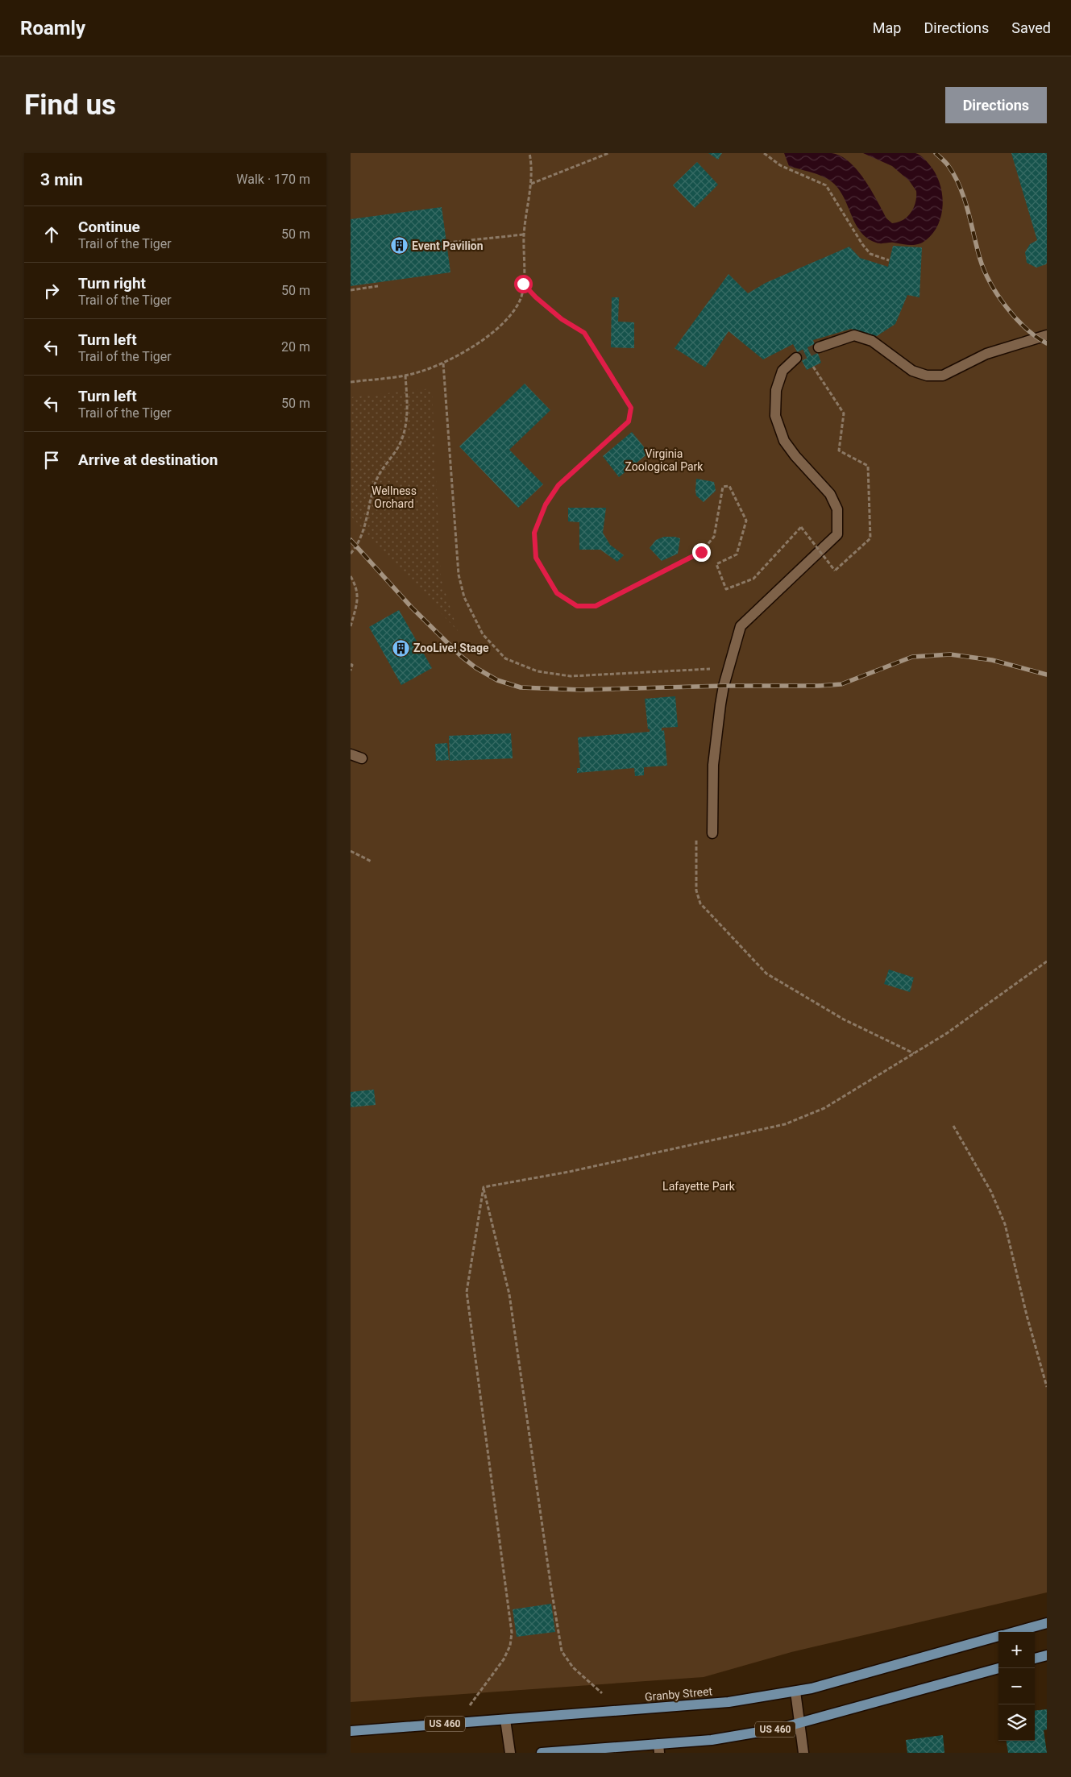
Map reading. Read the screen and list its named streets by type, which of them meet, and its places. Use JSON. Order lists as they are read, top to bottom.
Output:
{
  "streets": {
    "main road": ["Granby Street", "US 460"]
  },
  "parks": ["Virginia Zoological Park", "Wellness Orchard", "Lafayette Park"],
  "places": {
    "building": ["Event Pavilion", "ZooLive! Stage"]
  },
  "page": {
    "header": "Roamly",
    "nav": ["Map", "Directions", "Saved"],
    "buttons": "Directions",
    "title": "Find us",
    "heading": ["3 min", "Walk · 170 m"],
    "list": [
      ["Continue", "Trail of the Tiger", "50 m"],
      ["Turn right", "Trail of the Tiger", "50 m"],
      ["Turn left", "Trail of the Tiger", "20 m"],
      ["Turn left", "Trail of the Tiger", "50 m"],
      "Arrive at destination"
    ],
    "map_buttons": ["+", "−"]
  }
}
